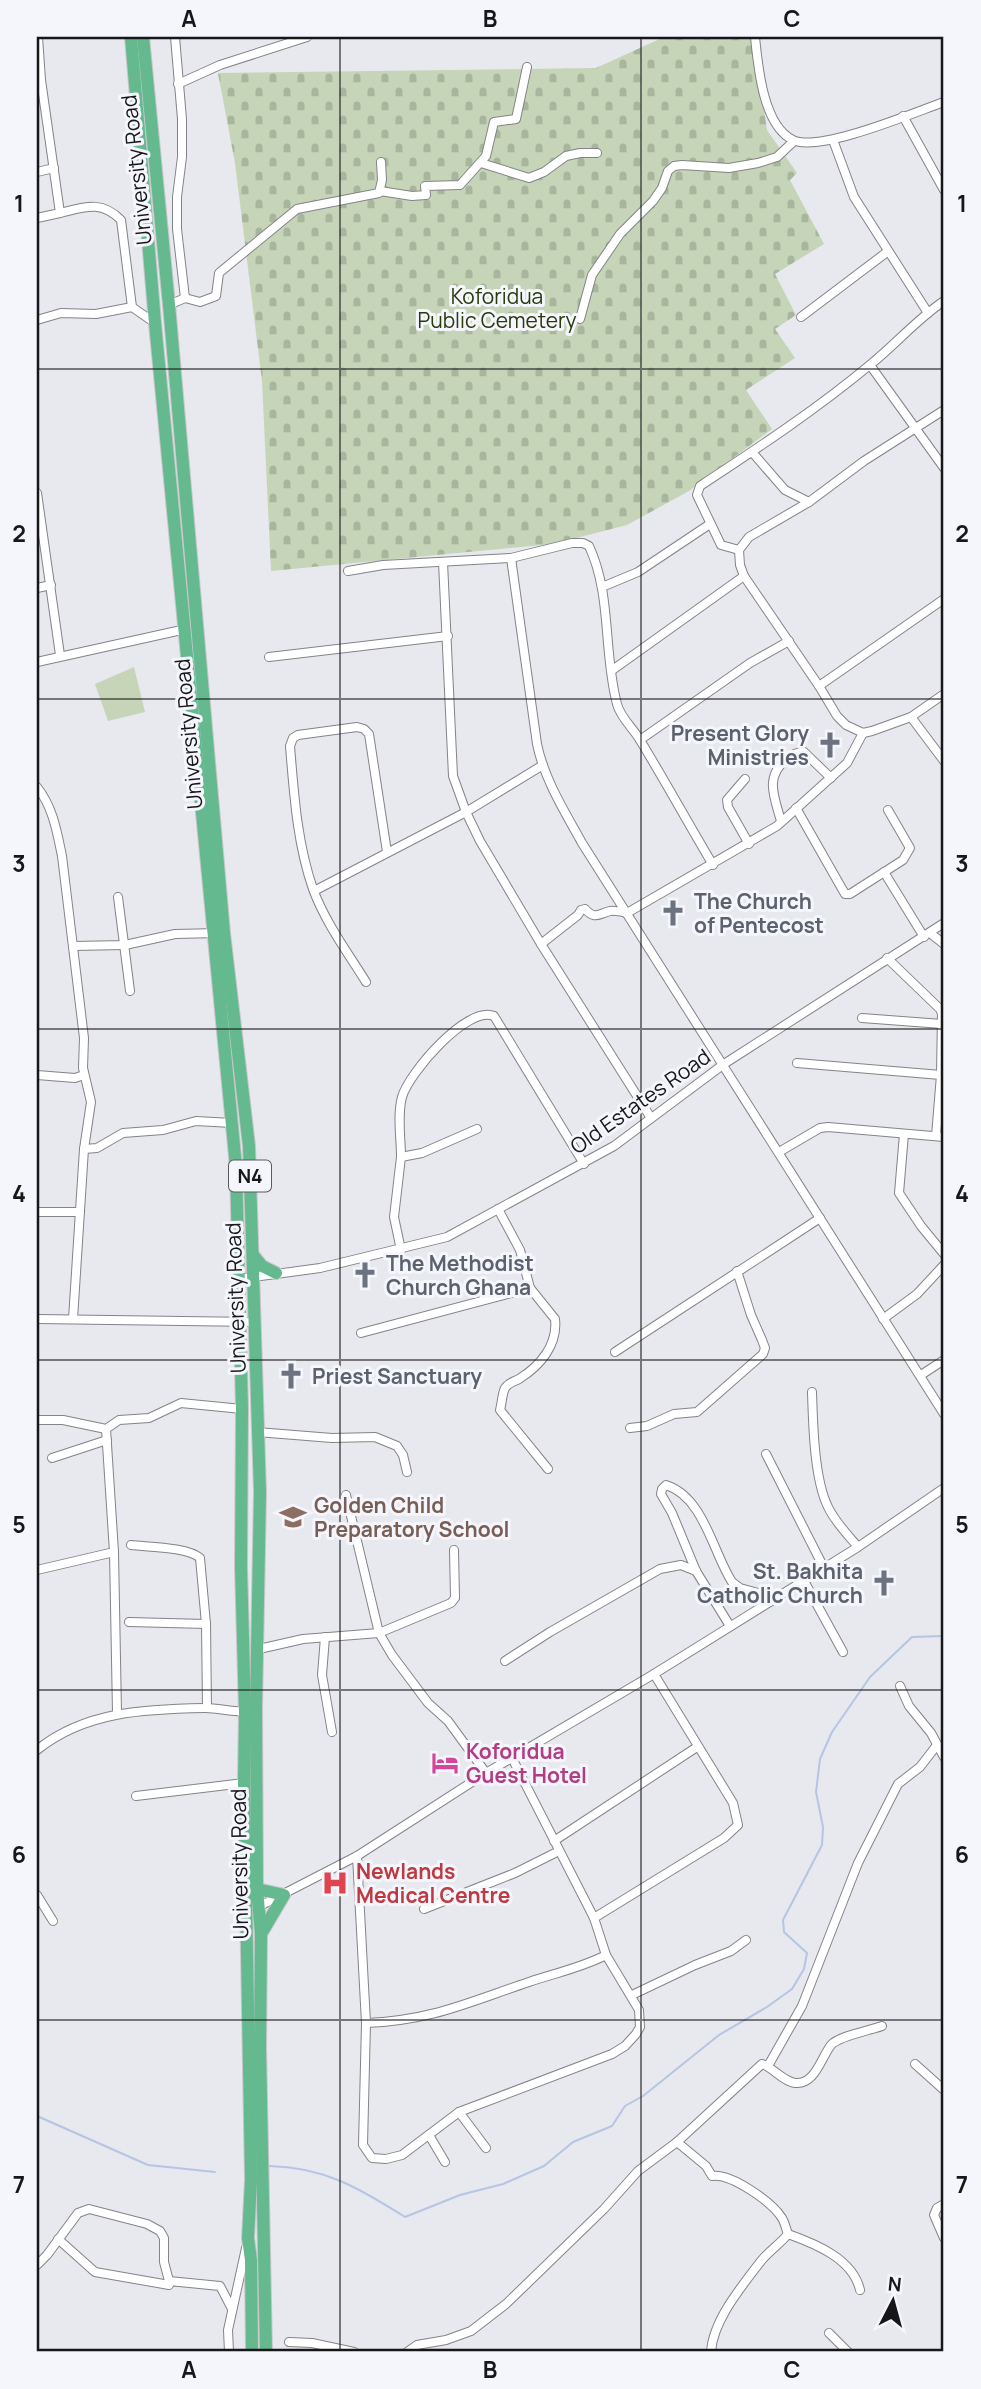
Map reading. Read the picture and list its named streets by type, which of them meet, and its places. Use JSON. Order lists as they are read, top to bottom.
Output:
{
  "streets": {
    "highway": ["University Road", "N4"],
    "street": ["Old Estates Road"]
  },
  "crossings": [
    ["University Road", "Old Estates Road"]
  ],
  "parks": ["Koforidua Public Cemetery"],
  "places": {
    "church": [
      "Present Glory Ministries",
      "The Church of Pentecost",
      "The Methodist Church Ghana",
      "Priest Sanctuary",
      "St. Bakhita Catholic Church"
    ],
    "school or university": ["Golden Child Preparatory School"],
    "hotel": ["Koforidua Guest Hotel"],
    "hospital": ["Newlands Medical Centre"]
  },
  "north": "top",
  "grid": {
    "columns": ["A", "B", "C"],
    "rows": [
      "1",
      "2",
      "3",
      "4",
      "5",
      "6",
      "7"
    ]
  }
}
